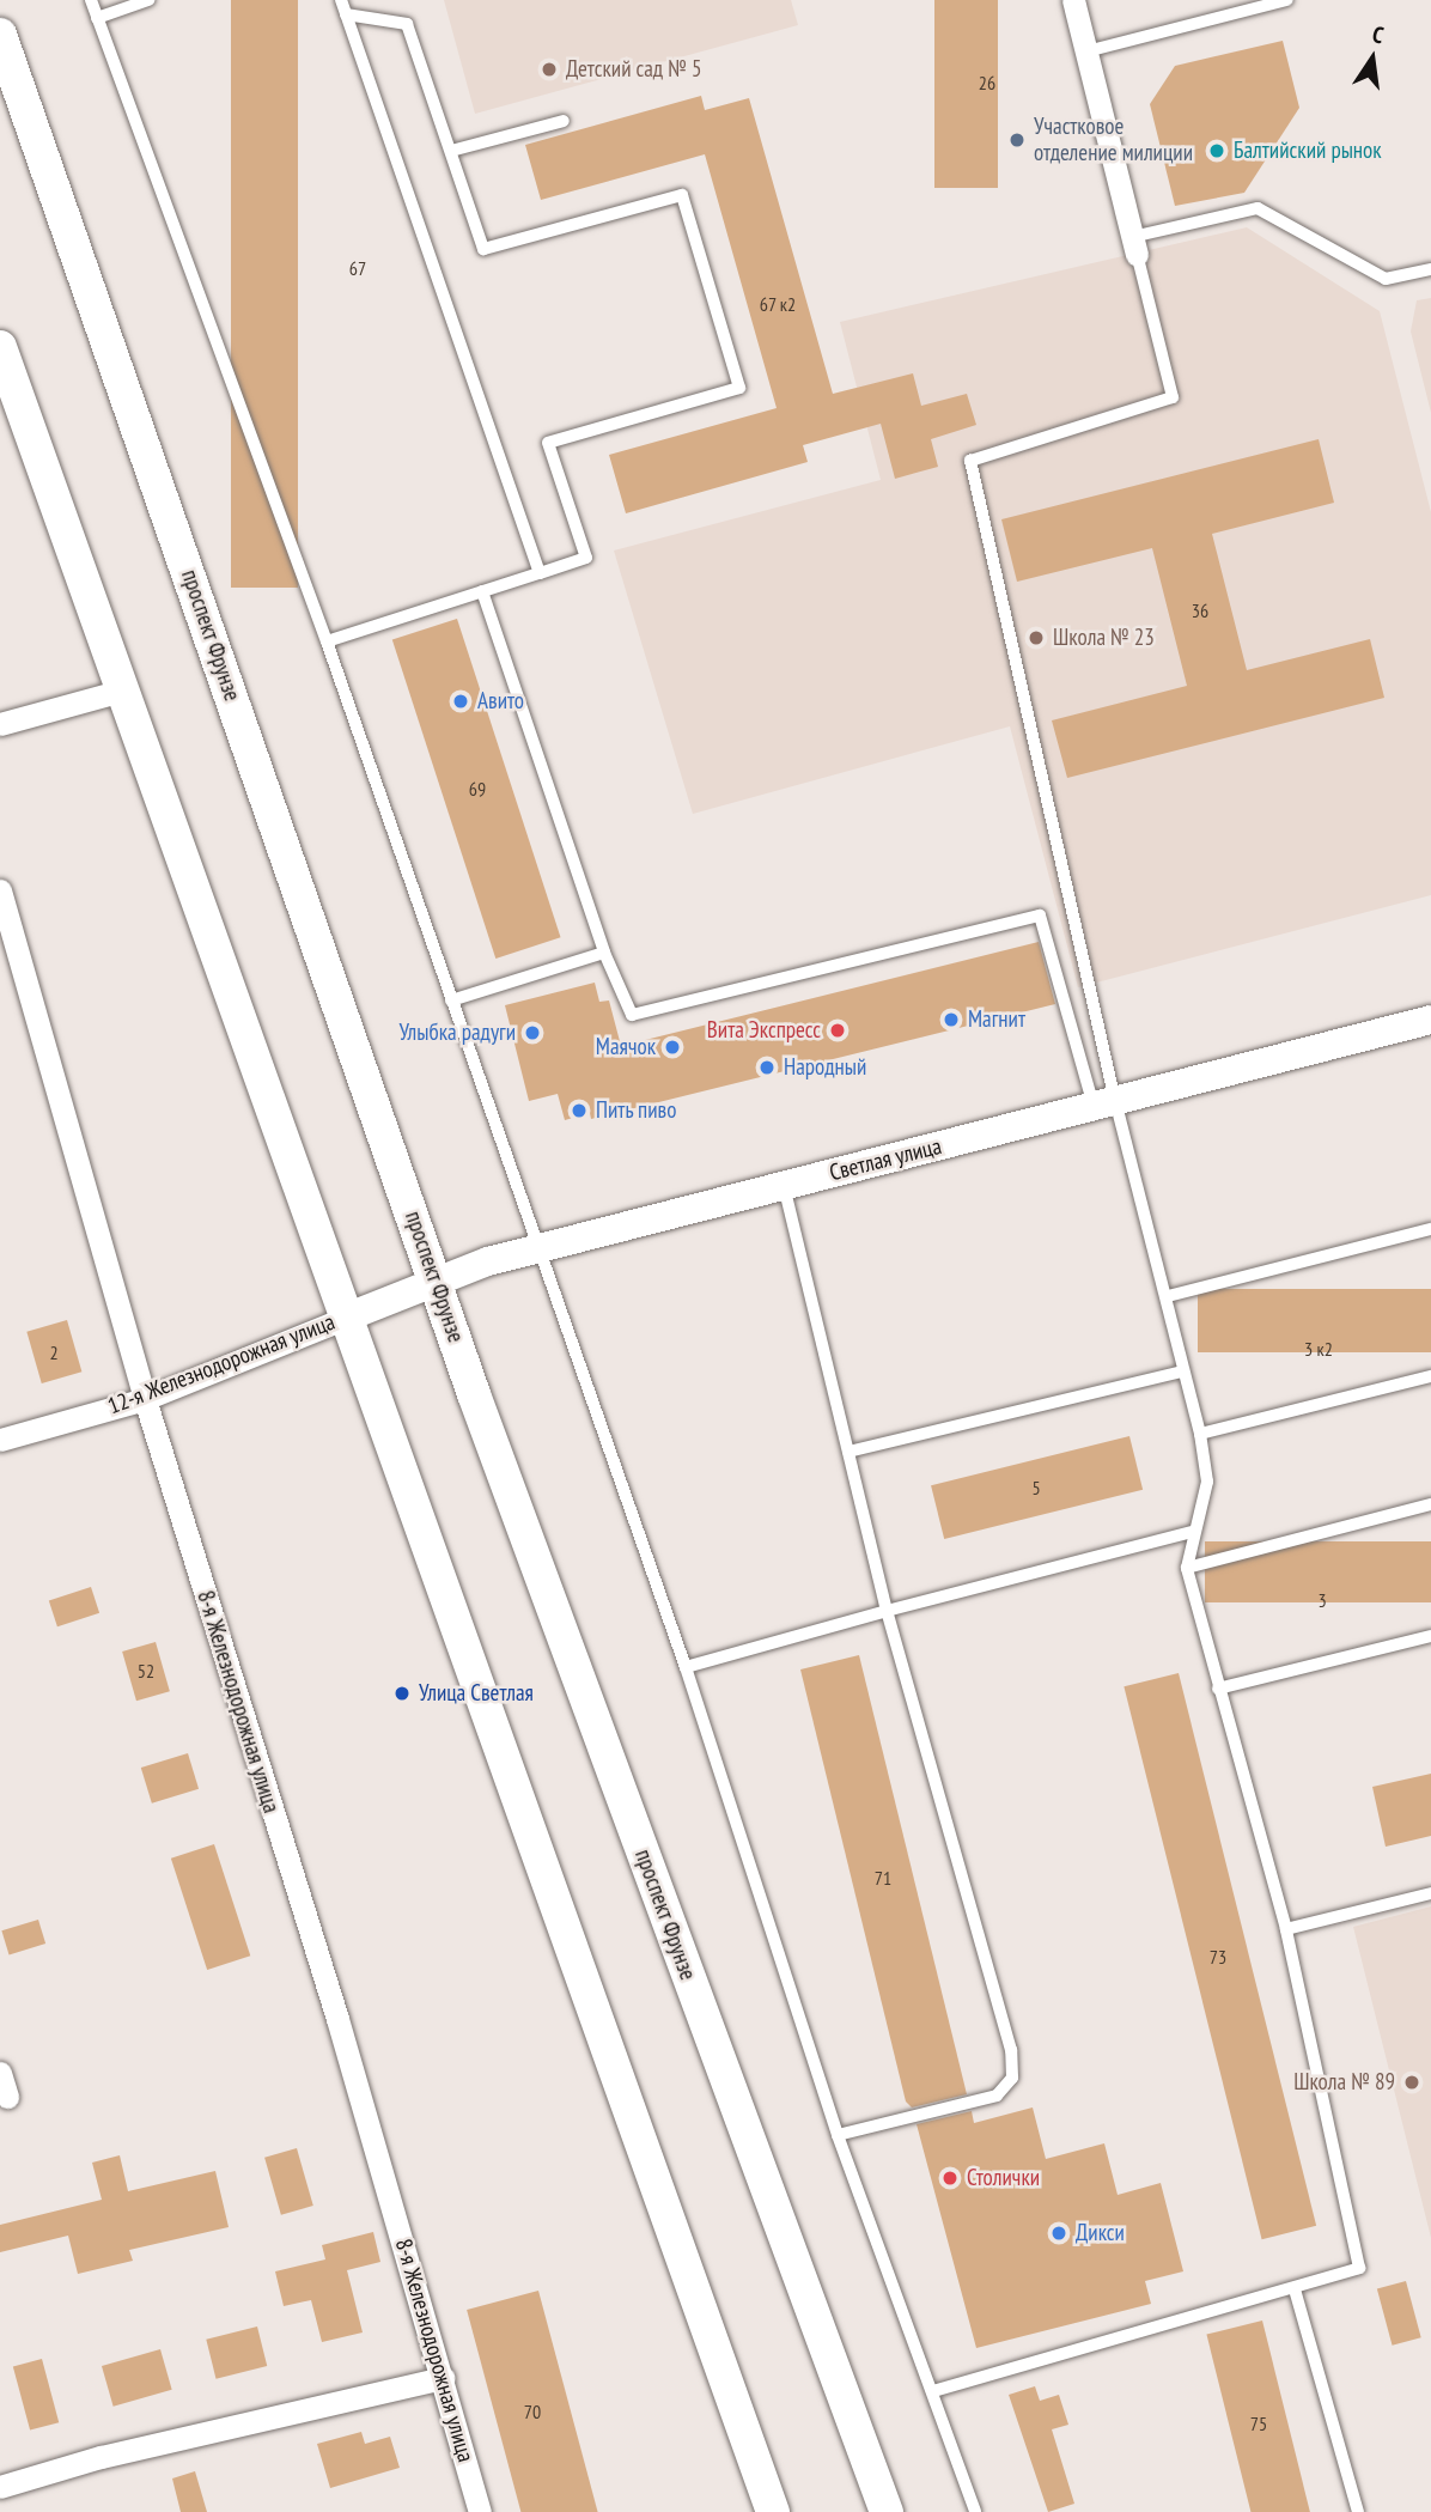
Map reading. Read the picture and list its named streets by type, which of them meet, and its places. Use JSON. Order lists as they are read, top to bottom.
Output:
{
  "streets": {
    "main road": ["проспект Фрунзе"],
    "street": ["Светлая улица", "12-я Железнодорожная улица", "8-я Железнодорожная улица"]
  },
  "crossings": [
    ["проспект Фрунзе", "Светлая улица"],
    ["Светлая улица", "12-я Железнодорожная улица"],
    ["12-я Железнодорожная улица", "8-я Железнодорожная улица"]
  ],
  "places": [
    "Детский сад № 5",
    "Участковое отделение милиции",
    "Балтийский рынок",
    "Школа № 23",
    "Авито",
    "Магнит",
    "Вита Экспресс",
    "Улыбка радуги",
    "Маячок",
    "Народный",
    "Пить пиво",
    "Улица Светлая",
    "Школа № 89",
    "Столички",
    "Дикси"
  ],
  "house_numbers": [
    "26",
    "67",
    "67 к2",
    "36",
    "69",
    "3 к2",
    "2",
    "5",
    "3",
    "52",
    "71",
    "73",
    "70",
    "75"
  ],
  "north": "top"
}
